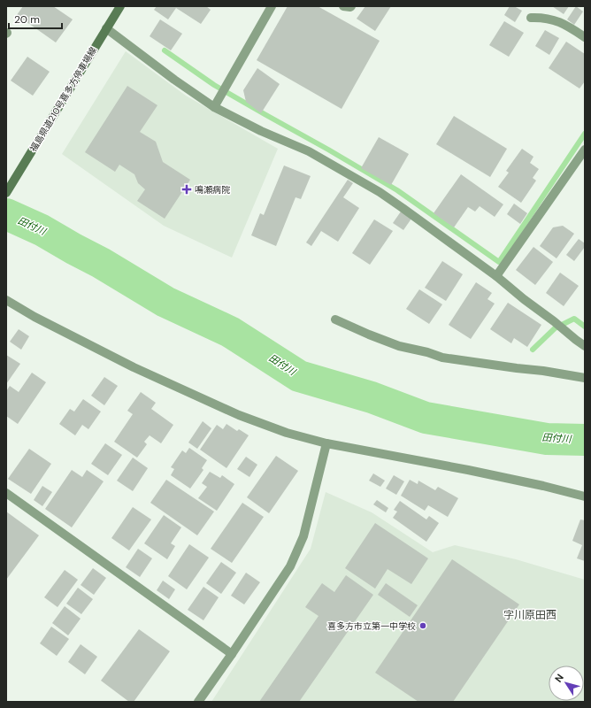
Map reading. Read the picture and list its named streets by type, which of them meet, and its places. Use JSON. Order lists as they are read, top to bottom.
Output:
{
  "streets": {
    "main road": ["福島県道210号喜多方停車場線"]
  },
  "districts": ["字川原田西"],
  "water": ["田付川"],
  "places": {
    "health": ["鳴瀬病院"],
    "other": ["喜多方市立第一中学校"]
  },
  "scale_bar": "20 m",
  "north": "top left"
}
